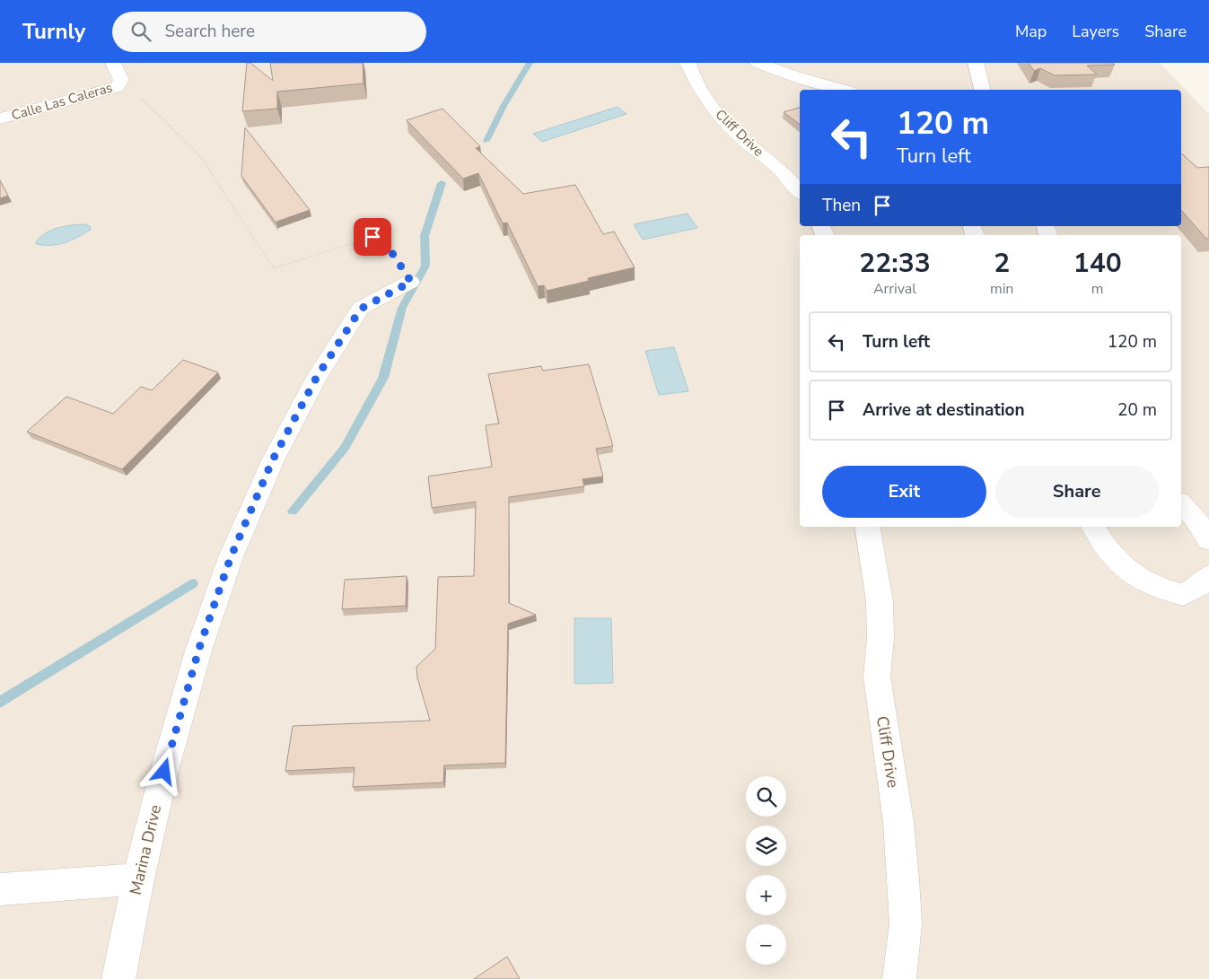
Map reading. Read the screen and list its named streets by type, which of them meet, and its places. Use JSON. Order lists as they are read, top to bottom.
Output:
{
  "streets": {
    "street": ["Calle Las Caleras", "Cliff Drive", "Marina Drive"]
  },
  "page": {
    "header": "Turnly",
    "search": "Search here",
    "nav": ["Map", "Layers", "Share"],
    "turn": ["120 m", "Turn left"],
    "then": "Then",
    "eta": [
      "22:33",
      "Arrival",
      "2",
      "min",
      "140",
      "m"
    ],
    "list": [
      {
        "name": "Turn left",
        "value": "120 m"
      },
      {
        "name": "Arrive at destination",
        "value": "20 m"
      }
    ],
    "buttons": ["Exit", "Share"],
    "map_buttons": ["+", "−"]
  }
}
